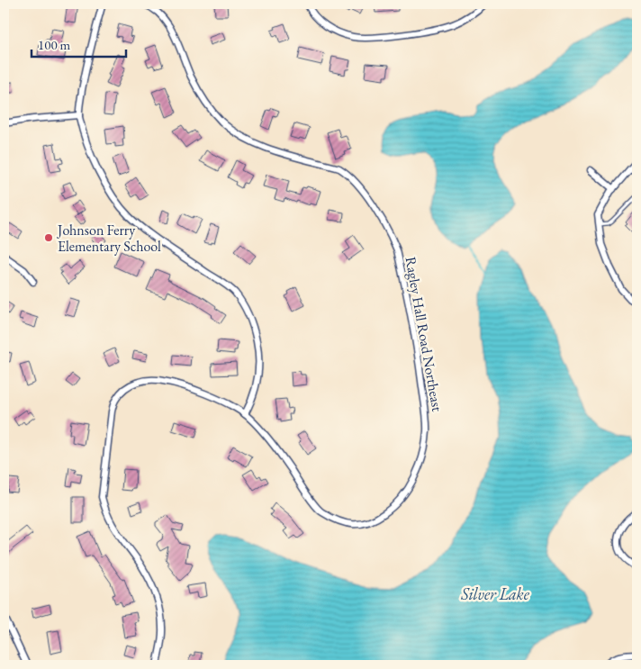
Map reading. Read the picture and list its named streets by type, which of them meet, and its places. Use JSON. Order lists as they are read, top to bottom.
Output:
{
  "streets": {
    "street": ["Ragley Hall Road Northeast"]
  },
  "water": ["Silver Lake"],
  "places": ["Johnson Ferry Elementary School"],
  "scale_bar": "100 m"
}
